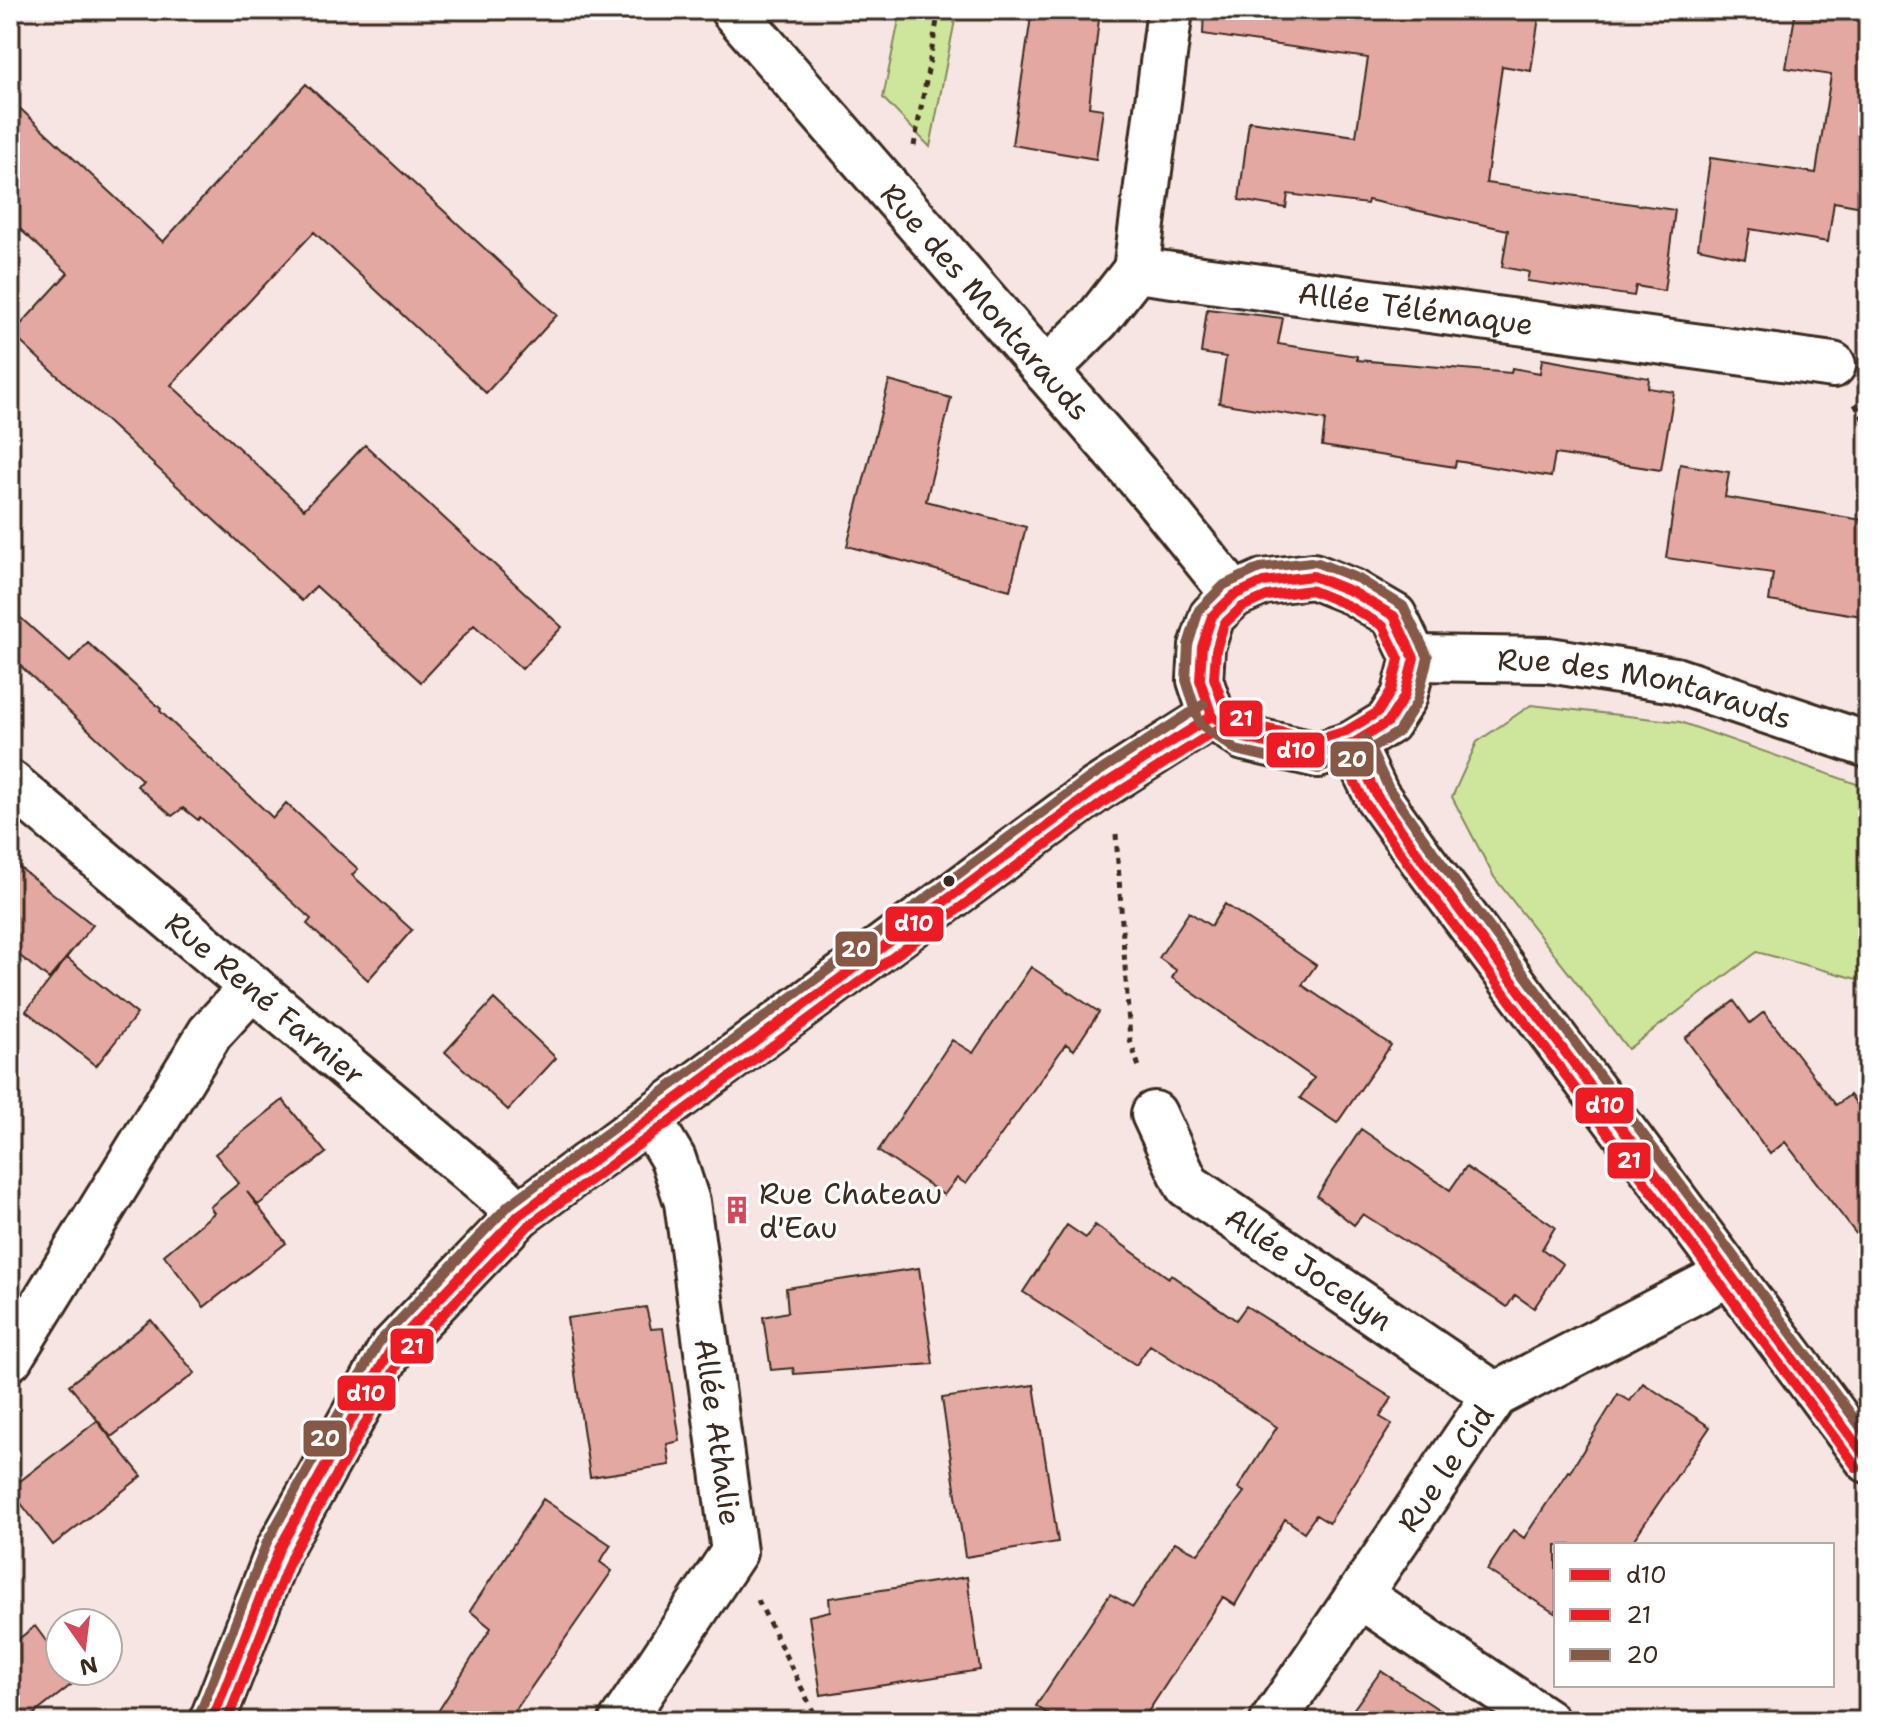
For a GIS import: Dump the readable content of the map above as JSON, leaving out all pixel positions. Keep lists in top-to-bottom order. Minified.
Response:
{"streets":{"street":["Rue des Montarauds","Allée Télémaque","Rue René Farnier","Allée Jocelyn","Allée Athalie","Rue le Cid"]},"crossings":[["Allée Jocelyn","Rue le Cid"]],"places":{"building":["Rue Chateau d'Eau"]},"lines":["transit line 20","transit line d10","transit line 21"],"legend":["d10","21","20"],"north":"bottom"}
